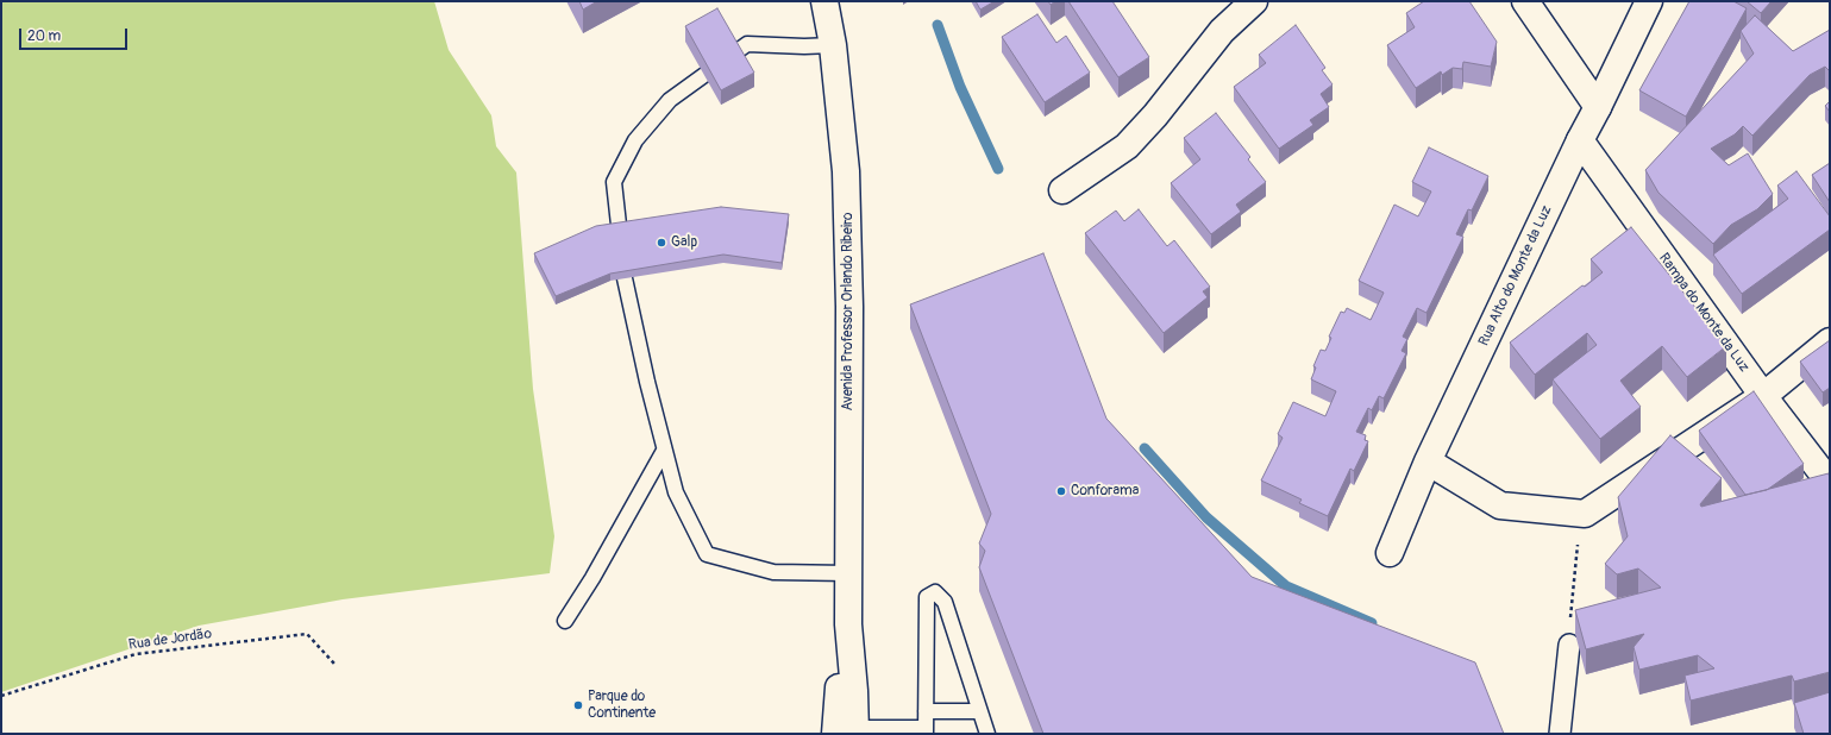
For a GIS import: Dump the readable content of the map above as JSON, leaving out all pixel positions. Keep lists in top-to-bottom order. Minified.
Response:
{"streets":{"street":["Rua Alto do Monte da Luz","Avenida Professor Orlando Ribeiro","Rampa do Monte da Luz"],"path":["Rua de Jordão"]},"crossings":[["Rua Alto do Monte da Luz","Rampa do Monte da Luz"]],"places":["Galp","Conforama","Parque do Continente"],"scale_bar":"20 m"}
